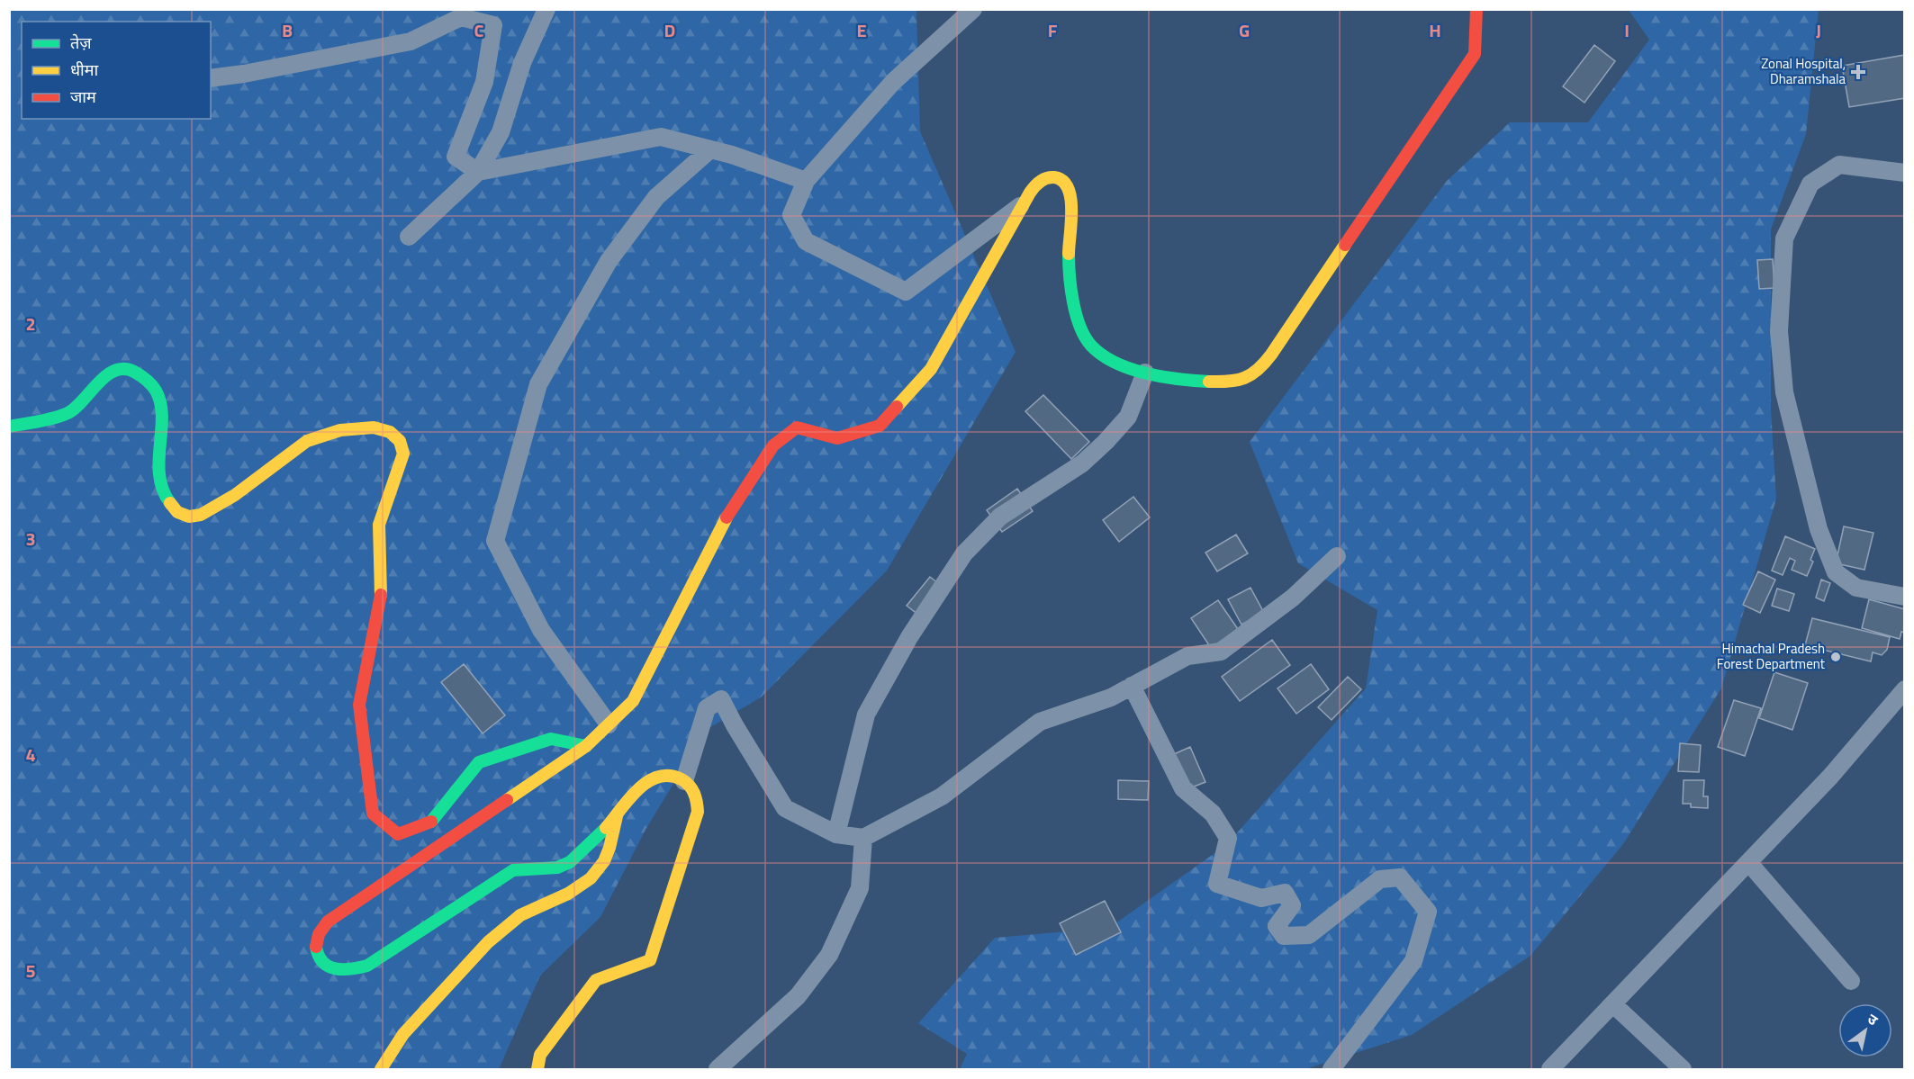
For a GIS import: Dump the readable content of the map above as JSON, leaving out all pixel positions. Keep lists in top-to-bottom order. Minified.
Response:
{"places":{"health":["Zonal Hospital, Dharamshala"],"other":["Himachal Pradesh Forest Department"]},"legend":["तेज़","धीमा","जाम"],"north":"top right","grid":{"columns":["B","C","D","E","F","G","H","I","J"],"rows":["2","3","4","5"]}}
